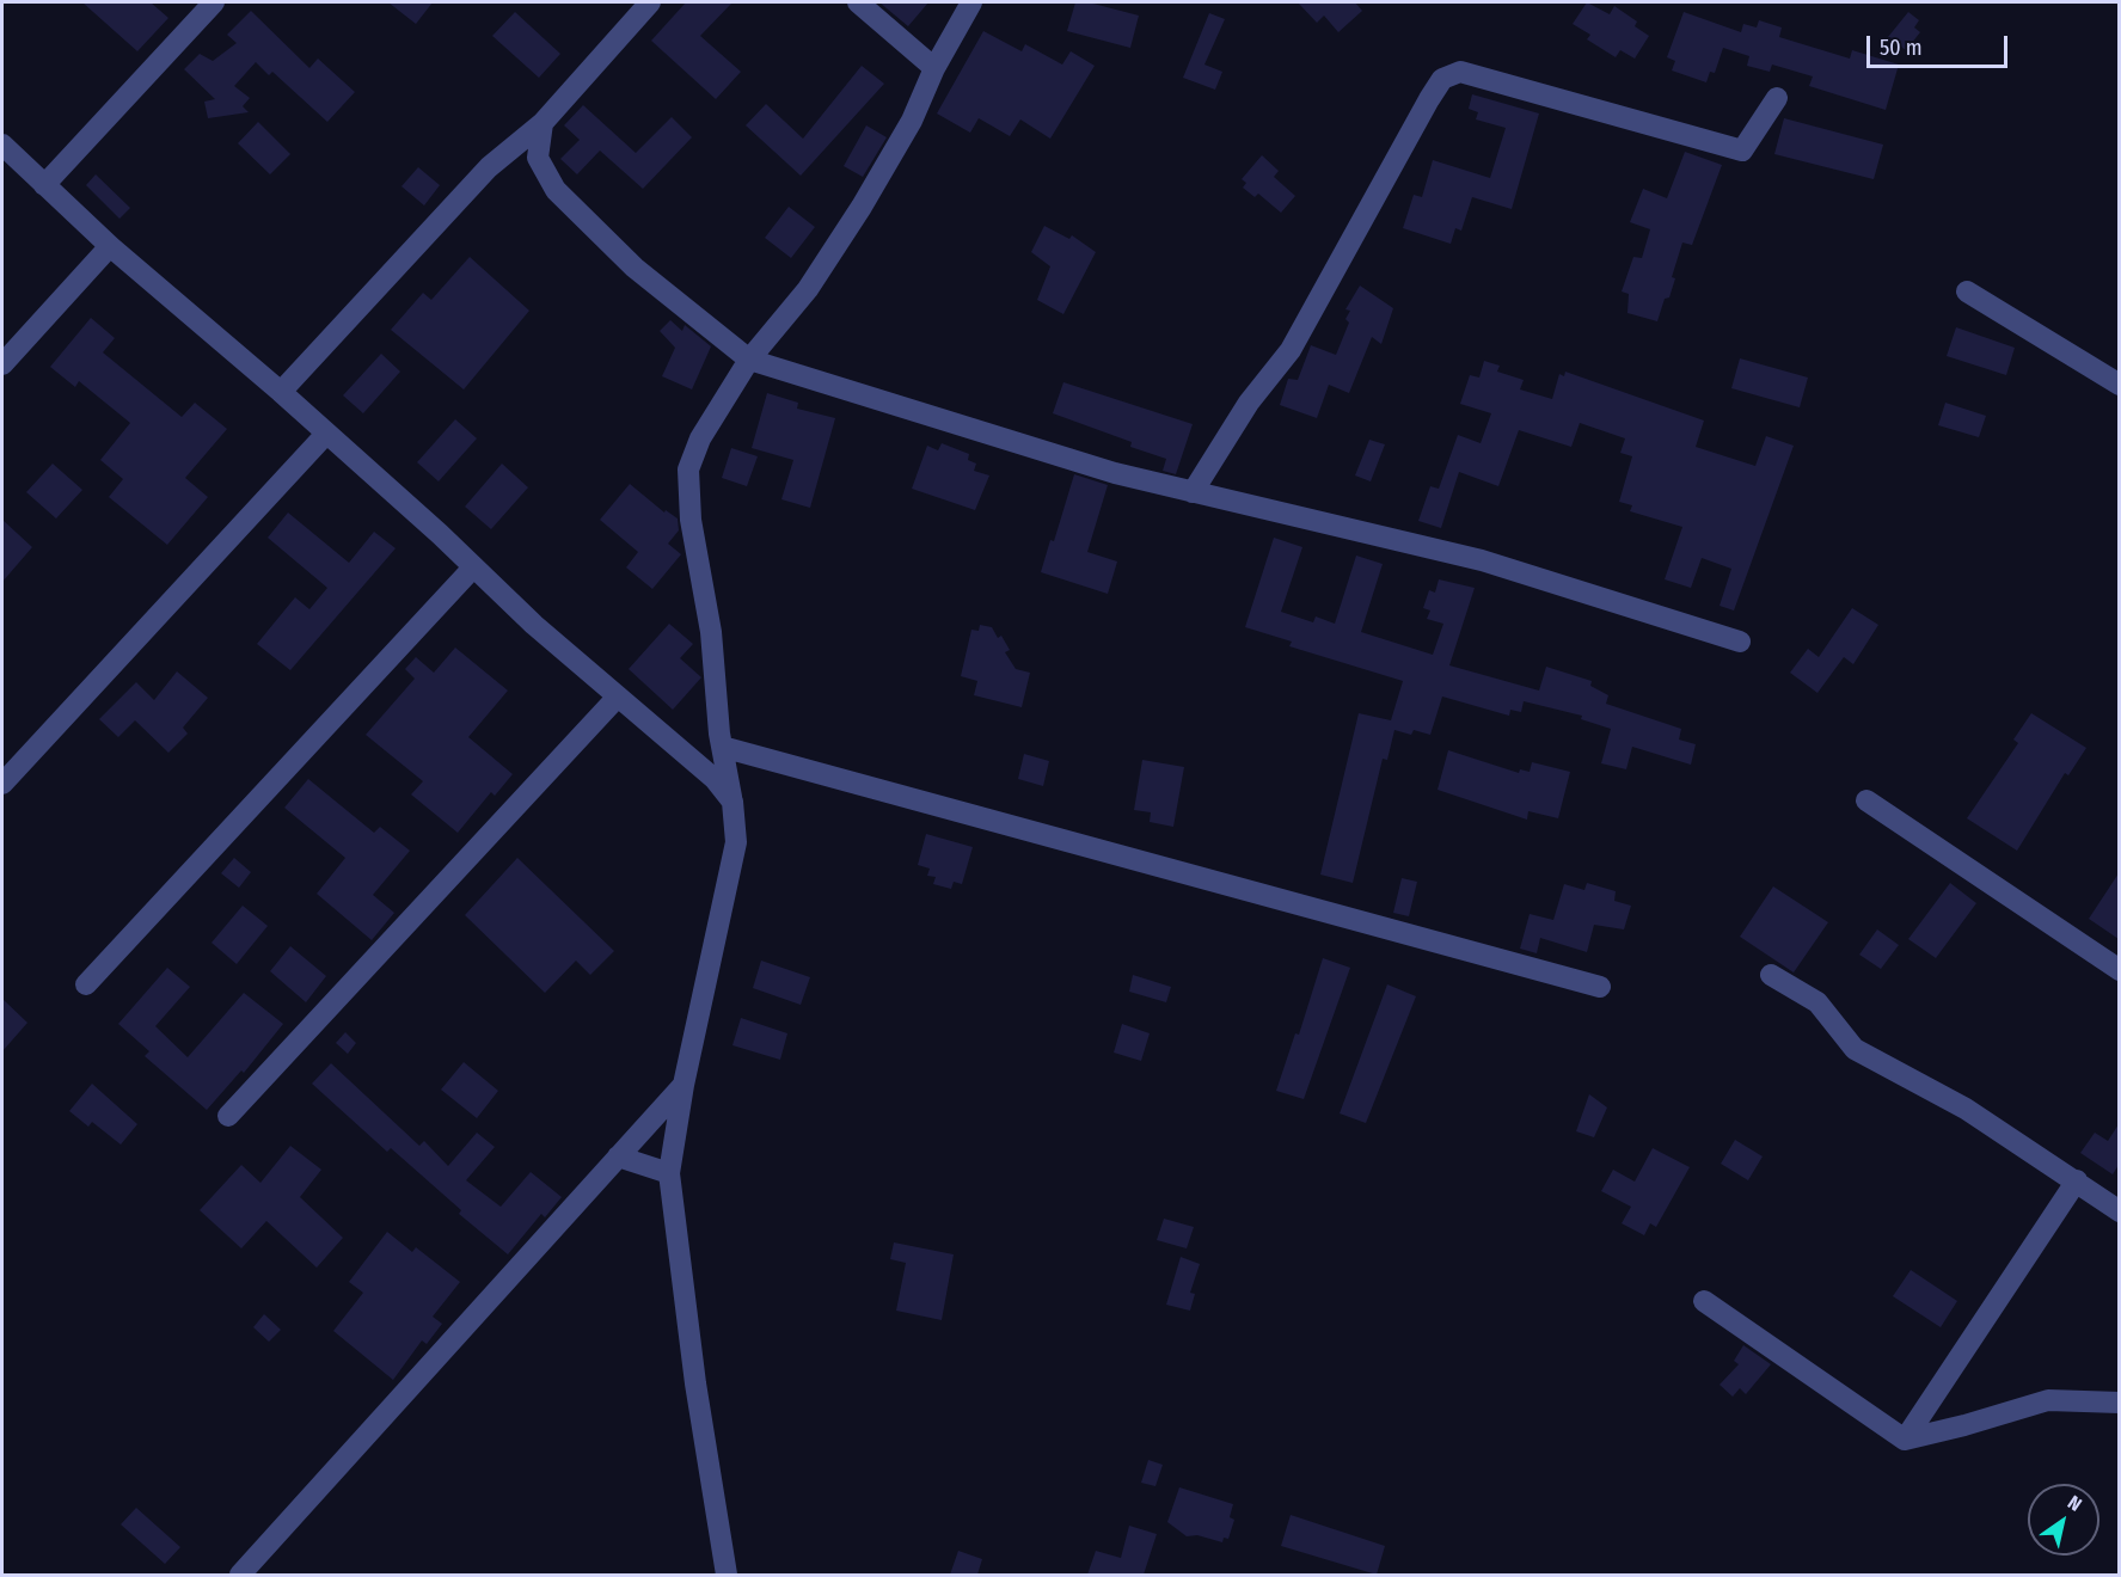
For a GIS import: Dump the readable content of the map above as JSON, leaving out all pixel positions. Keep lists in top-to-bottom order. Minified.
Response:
{"scale_bar":"50 m","north":"top right"}
